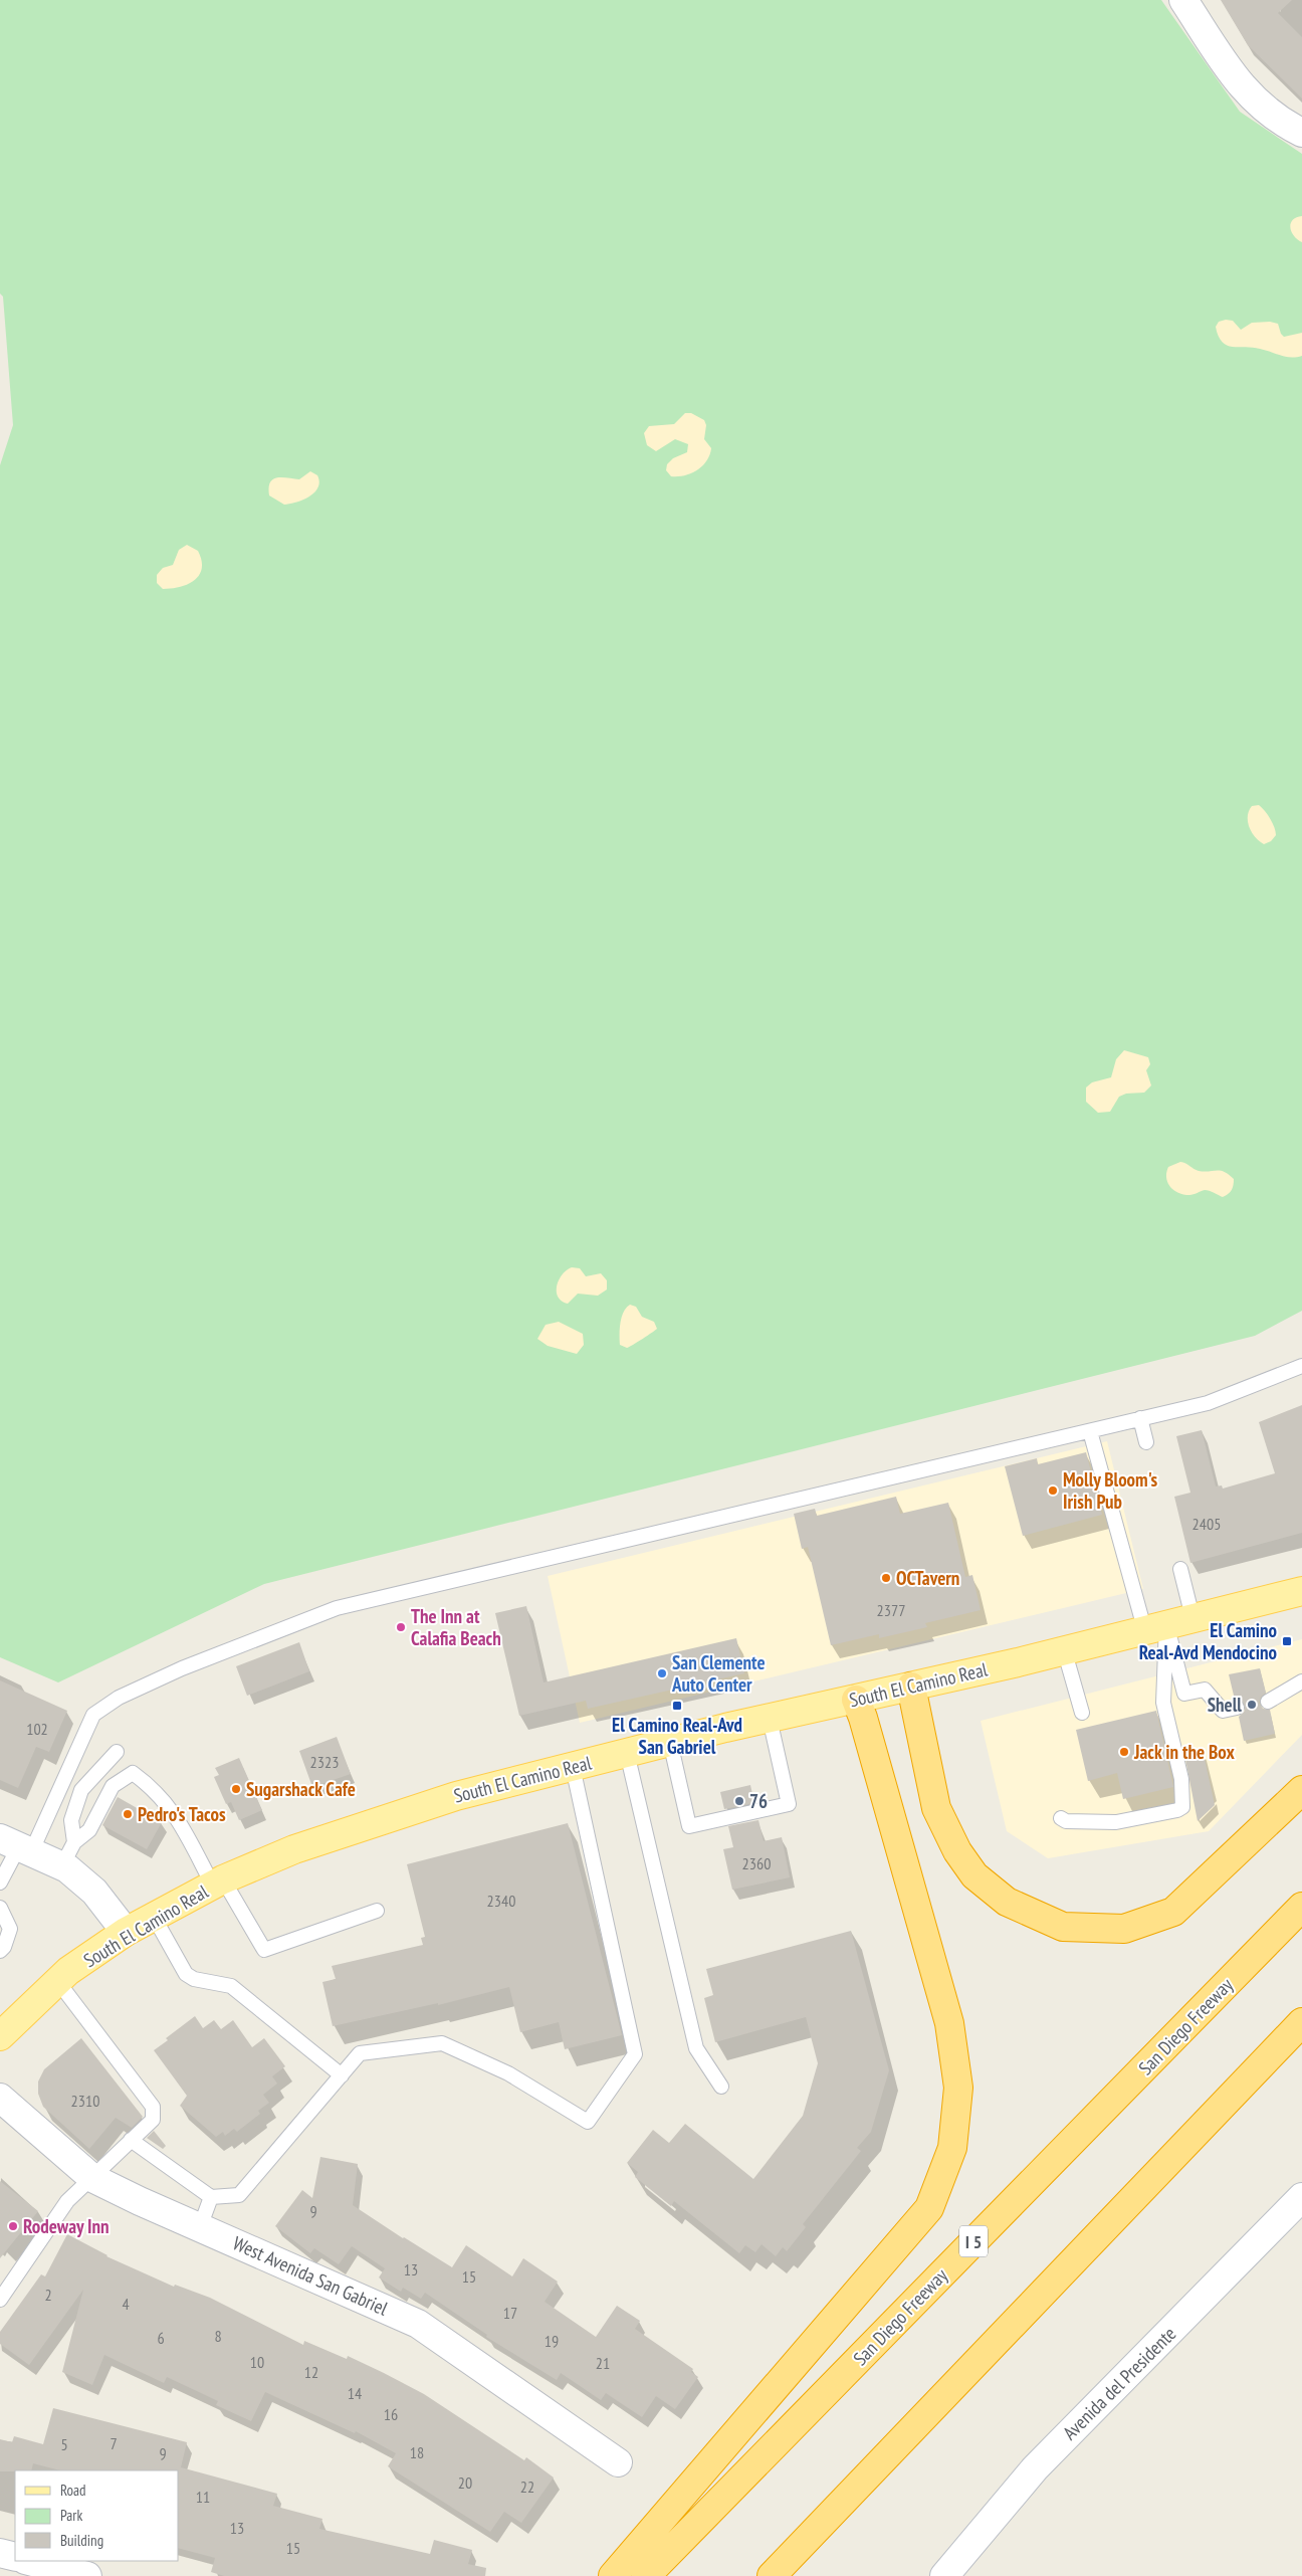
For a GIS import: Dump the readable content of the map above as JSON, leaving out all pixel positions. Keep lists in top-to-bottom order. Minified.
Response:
{"streets":{"highway":["San Diego Freeway","I 5"],"main road":["South El Camino Real"],"street":["West Avenida San Gabriel","Avenida del Presidente"]},"places":{"other":["Molly Bloom's Irish Pub","OCTavern","The Inn at Calafia Beach","San Clemente Auto Center","Shell","Jack in the Box","Sugarshack Cafe","76","Pedro's Tacos","Rodeway Inn"],"transit":["El Camino Real-Avd Mendocino","El Camino Real-Avd San Gabriel"]},"house_numbers":["2405","2377","102","2323","2360","2340","2310","9","13","15","2","4","17","8","6","19","10","21","12","14","16","7","5","18","9","20","22","11","13","15"],"legend":["Road","Park","Building"]}
